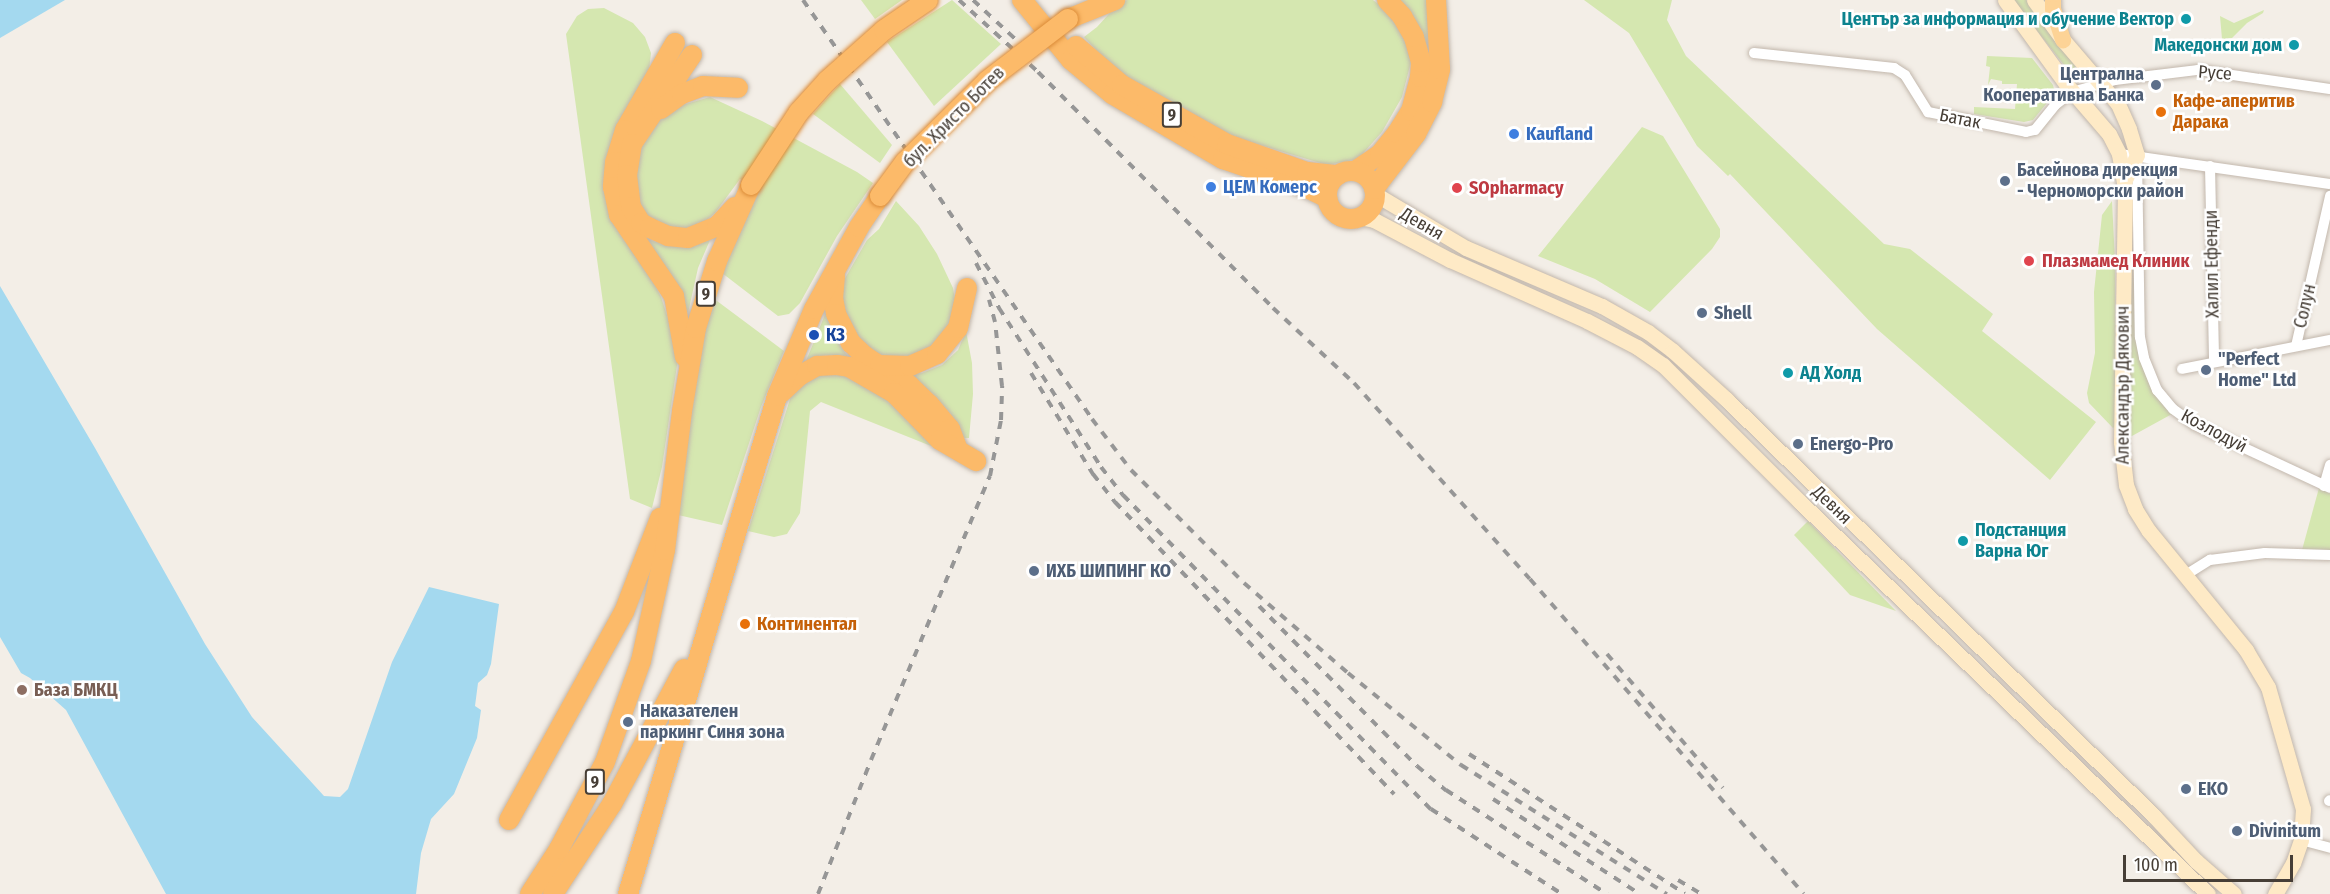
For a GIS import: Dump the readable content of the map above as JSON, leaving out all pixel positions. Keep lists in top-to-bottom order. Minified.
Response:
{"streets":{"highway":["9","бул. Христо Ботев"],"main road":["Девня","Александър Дякович"],"street":["Русе","Батак","Халил Ефенди","Солун","Козлодуй"]},"crossings":[["Русе","Батак"],["9","бул. Христо Ботев"],["9","Девня"],["Батак","Александър Дякович"]],"places":["Център за информация и обучение Вектор","Македонски дом","Централна Кооперативна Банка","Кафе-аперитив Дарака","Kaufland","Басейнова дирекция - Черноморски район","ЦЕМ Комерс","SOpharmacy","Плазмамед Клиник","Shell","КЗ","\"Perfect Home\" Ltd","АД Холд","Energo-Pro","Подстанция Варна Юг","ИХБ ШИПИНГ КО","Континентал","База БМКЦ","Наказателен паркинг Синя зона","EKO","Divinitum"],"scale_bar":"100 m"}
